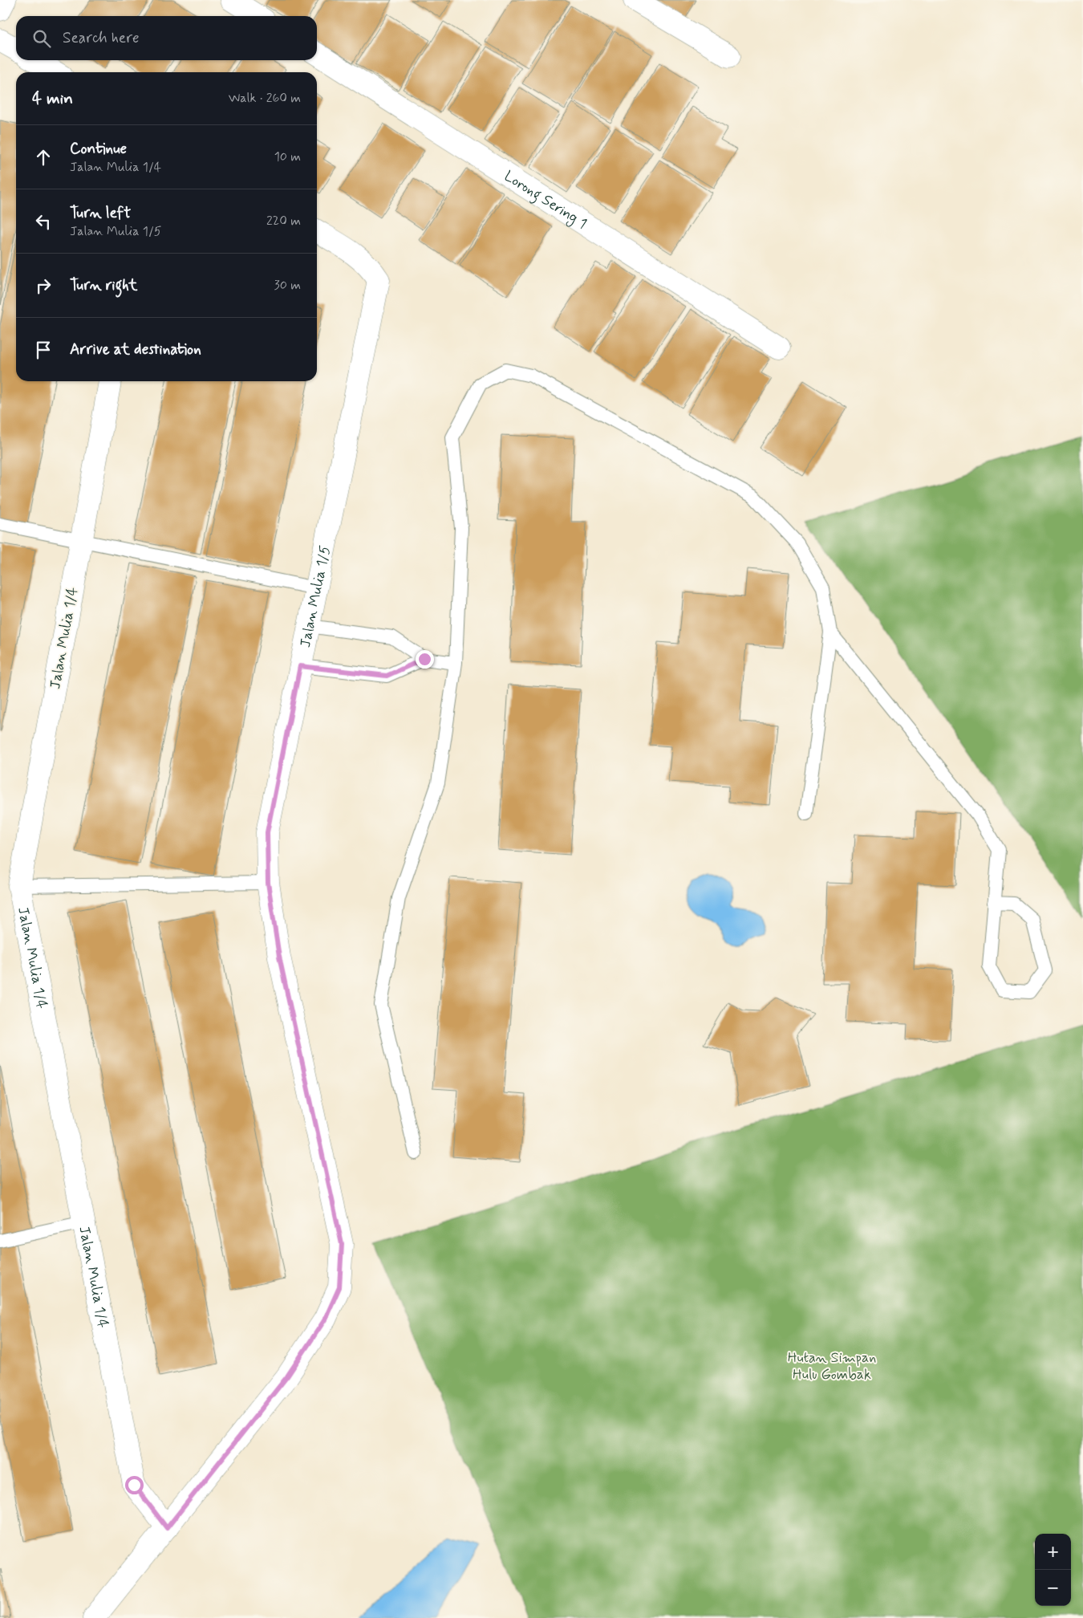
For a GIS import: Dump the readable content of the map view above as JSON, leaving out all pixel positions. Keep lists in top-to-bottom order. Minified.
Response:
{"streets":{"street":["Lorong Sering 1","Jalan Mulia 1/5","Jalan Mulia 1/4"]},"crossings":[["Jalan Mulia 1/5","Jalan Mulia 1/4"]],"parks":["Hutan Simpan Hulu Gombak"],"page":{"search":"Search here","heading":["4 min","Walk · 260 m"],"list":[["Continue","Jalan Mulia 1/4","10 m"],["Turn left","Jalan Mulia 1/5","220 m"],["Turn right","30 m"],"Arrive at destination"],"map_buttons":["+","−"]}}
